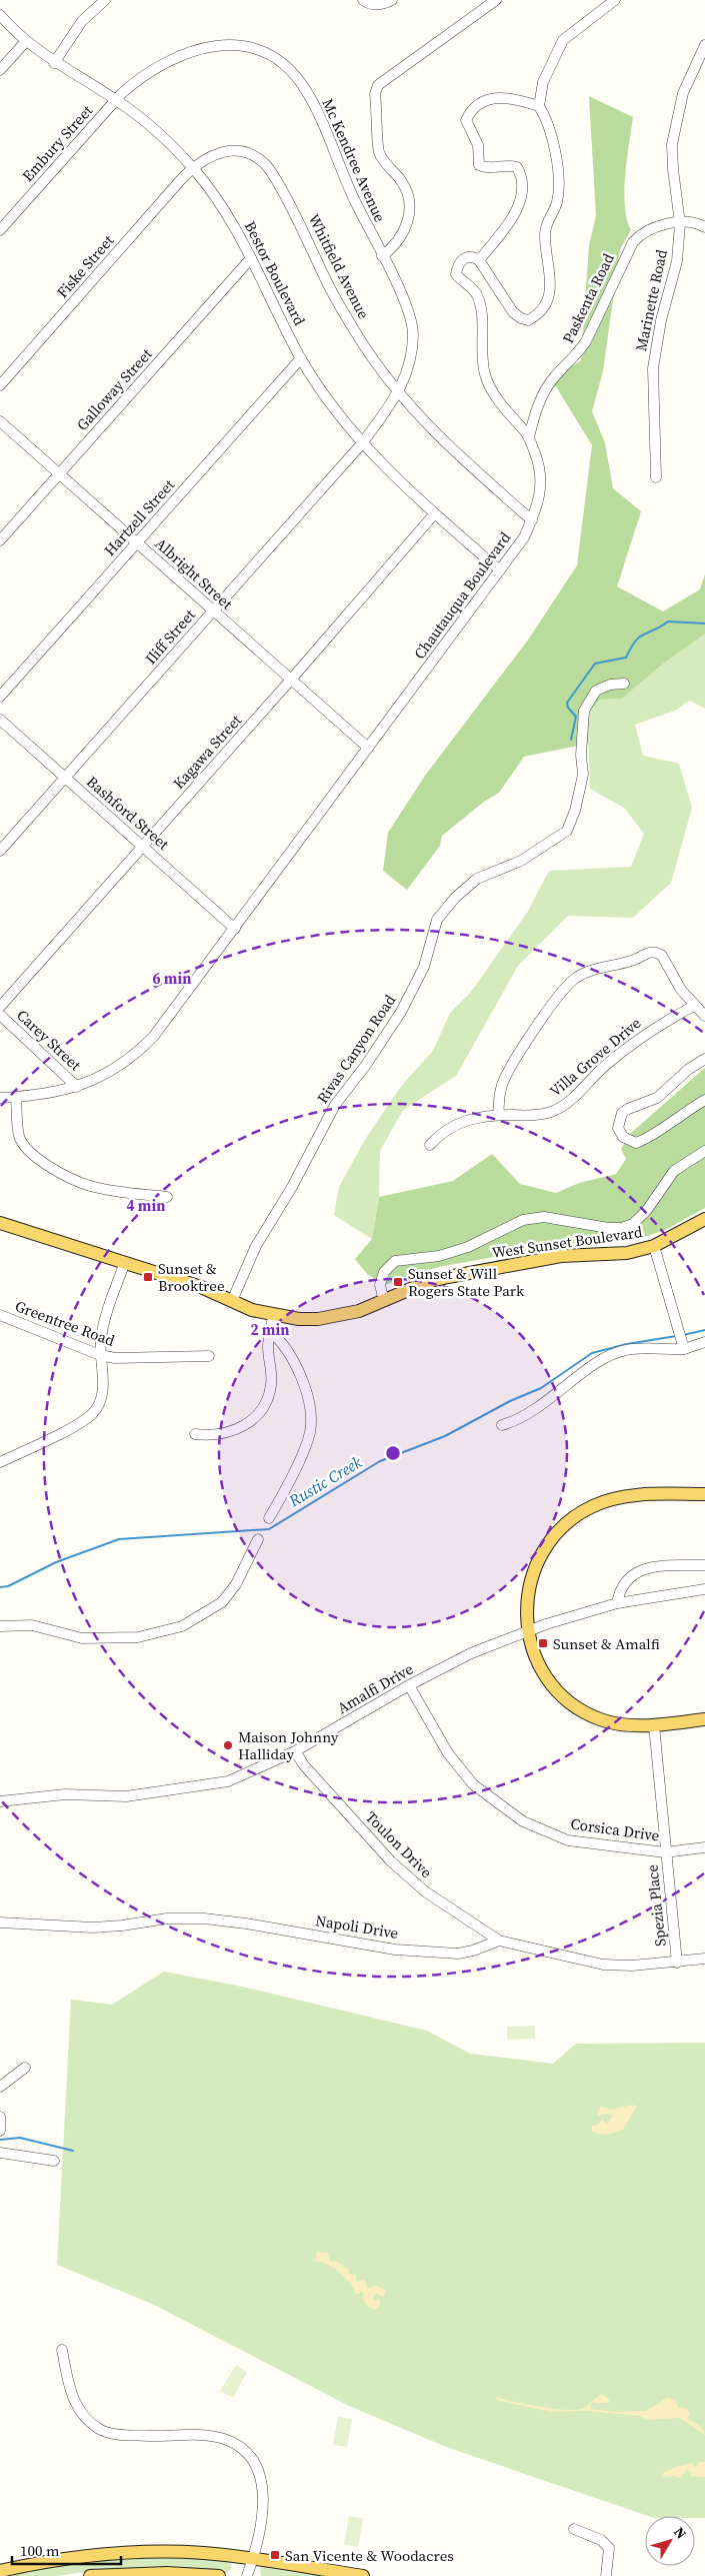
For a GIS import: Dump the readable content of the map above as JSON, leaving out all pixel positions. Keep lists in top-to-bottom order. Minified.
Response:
{"streets":{"main road":["West Sunset Boulevard"],"street":["Embury Street","Mc Kendree Avenue","Fiske Street","Whitfield Avenue","Bestor Boulevard","Paskenta Road","Marinette Road","Galloway Street","Hartzell Street","Albright Street","Chautauqua Boulevard","Iliff Street","Kagawa Street","Bashford Street","Carey Street","Rivas Canyon Road","Villa Grove Drive","Greentree Road","Amalfi Drive","Corsica Drive","Toulon Drive","Spezia Place","Napoli Drive"]},"crossings":[["Embury Street","Mc Kendree Avenue"],["Embury Street","Bestor Boulevard"],["Mc Kendree Avenue","Whitfield Avenue"],["Mc Kendree Avenue","Bestor Boulevard"],["Mc Kendree Avenue","Iliff Street"],["Fiske Street","Whitfield Avenue"],["Fiske Street","Bestor Boulevard"],["Whitfield Avenue","Bestor Boulevard"],["Whitfield Avenue","Chautauqua Boulevard"],["Bestor Boulevard","Galloway Street"],["Bestor Boulevard","Hartzell Street"],["Bestor Boulevard","Chautauqua Boulevard"],["Bestor Boulevard","Iliff Street"],["Bestor Boulevard","Kagawa Street"],["Paskenta Road","Marinette Road"],["Paskenta Road","Chautauqua Boulevard"],["Galloway Street","Albright Street"],["Hartzell Street","Albright Street"],["Albright Street","Chautauqua Boulevard"],["Albright Street","Iliff Street"],["Albright Street","Kagawa Street"],["Chautauqua Boulevard","Bashford Street"],["Chautauqua Boulevard","Carey Street"],["Iliff Street","Bashford Street"],["Kagawa Street","Bashford Street"],["Rivas Canyon Road","West Sunset Boulevard"],["Amalfi Drive","Corsica Drive"],["Amalfi Drive","Toulon Drive"],["Corsica Drive","Spezia Place"],["Toulon Drive","Napoli Drive"]],"water":["Rustic Creek"],"places":{"transit":["Sunset & Brooktree","Sunset & Will Rogers State Park","Sunset & Amalfi","San Vicente & Woodacres"],"other":["Maison Johnny Halliday"]},"scale_bar":"100 m","north":"top right","rings":["6 min","4 min","2 min"]}
